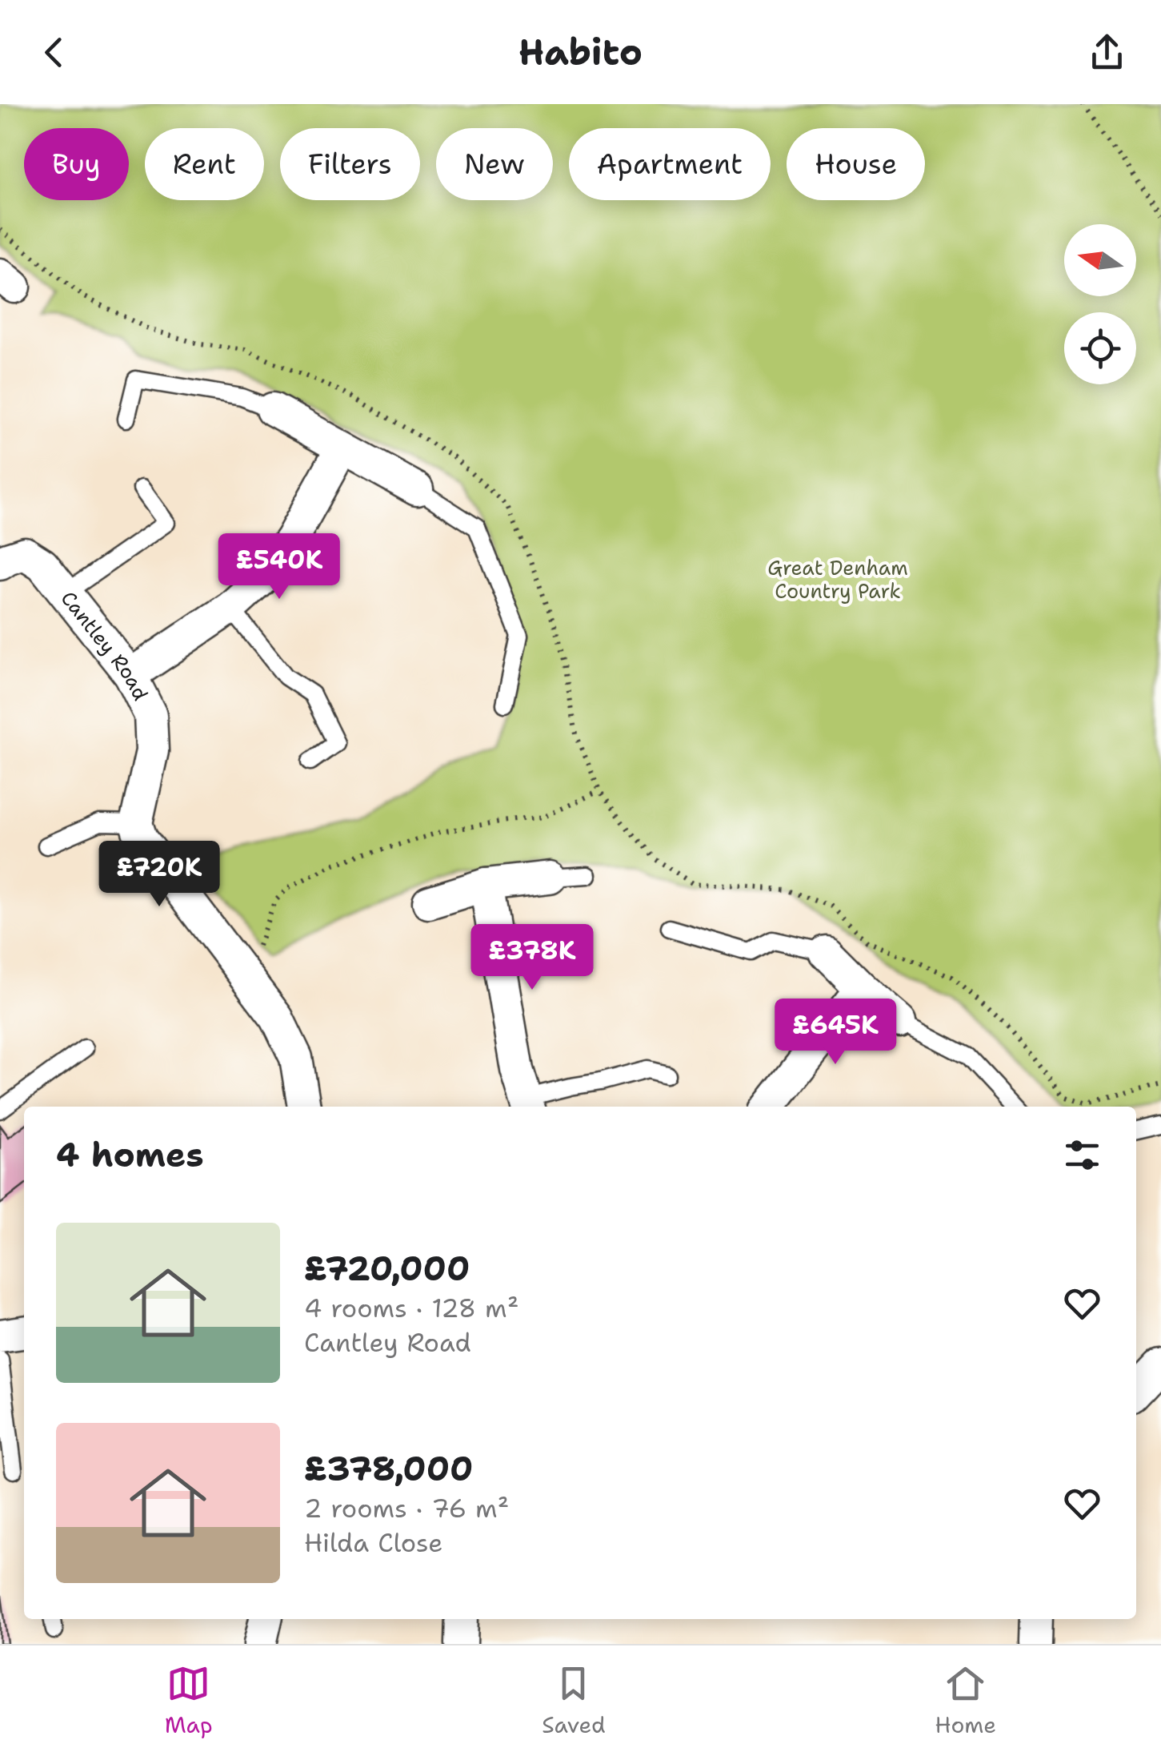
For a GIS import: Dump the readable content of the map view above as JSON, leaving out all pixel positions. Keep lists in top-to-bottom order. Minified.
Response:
{"streets":{"street":["Cantley Road"]},"parks":["Great Denham Country Park"],"north":"left","page":{"header":"Habito","chip":["Buy","Rent","Filters","New","Apartment","House"],"price":["£540K","£720K","£378K","£645K"],"heading":"4 homes","list":[{"name":"£720,000","note":"4 rooms · 128 m² · Cantley Road"},{"name":"£378,000","note":"2 rooms · 76 m² · Hilda Close"}],"tabs":["Map","Saved","Home"]}}
